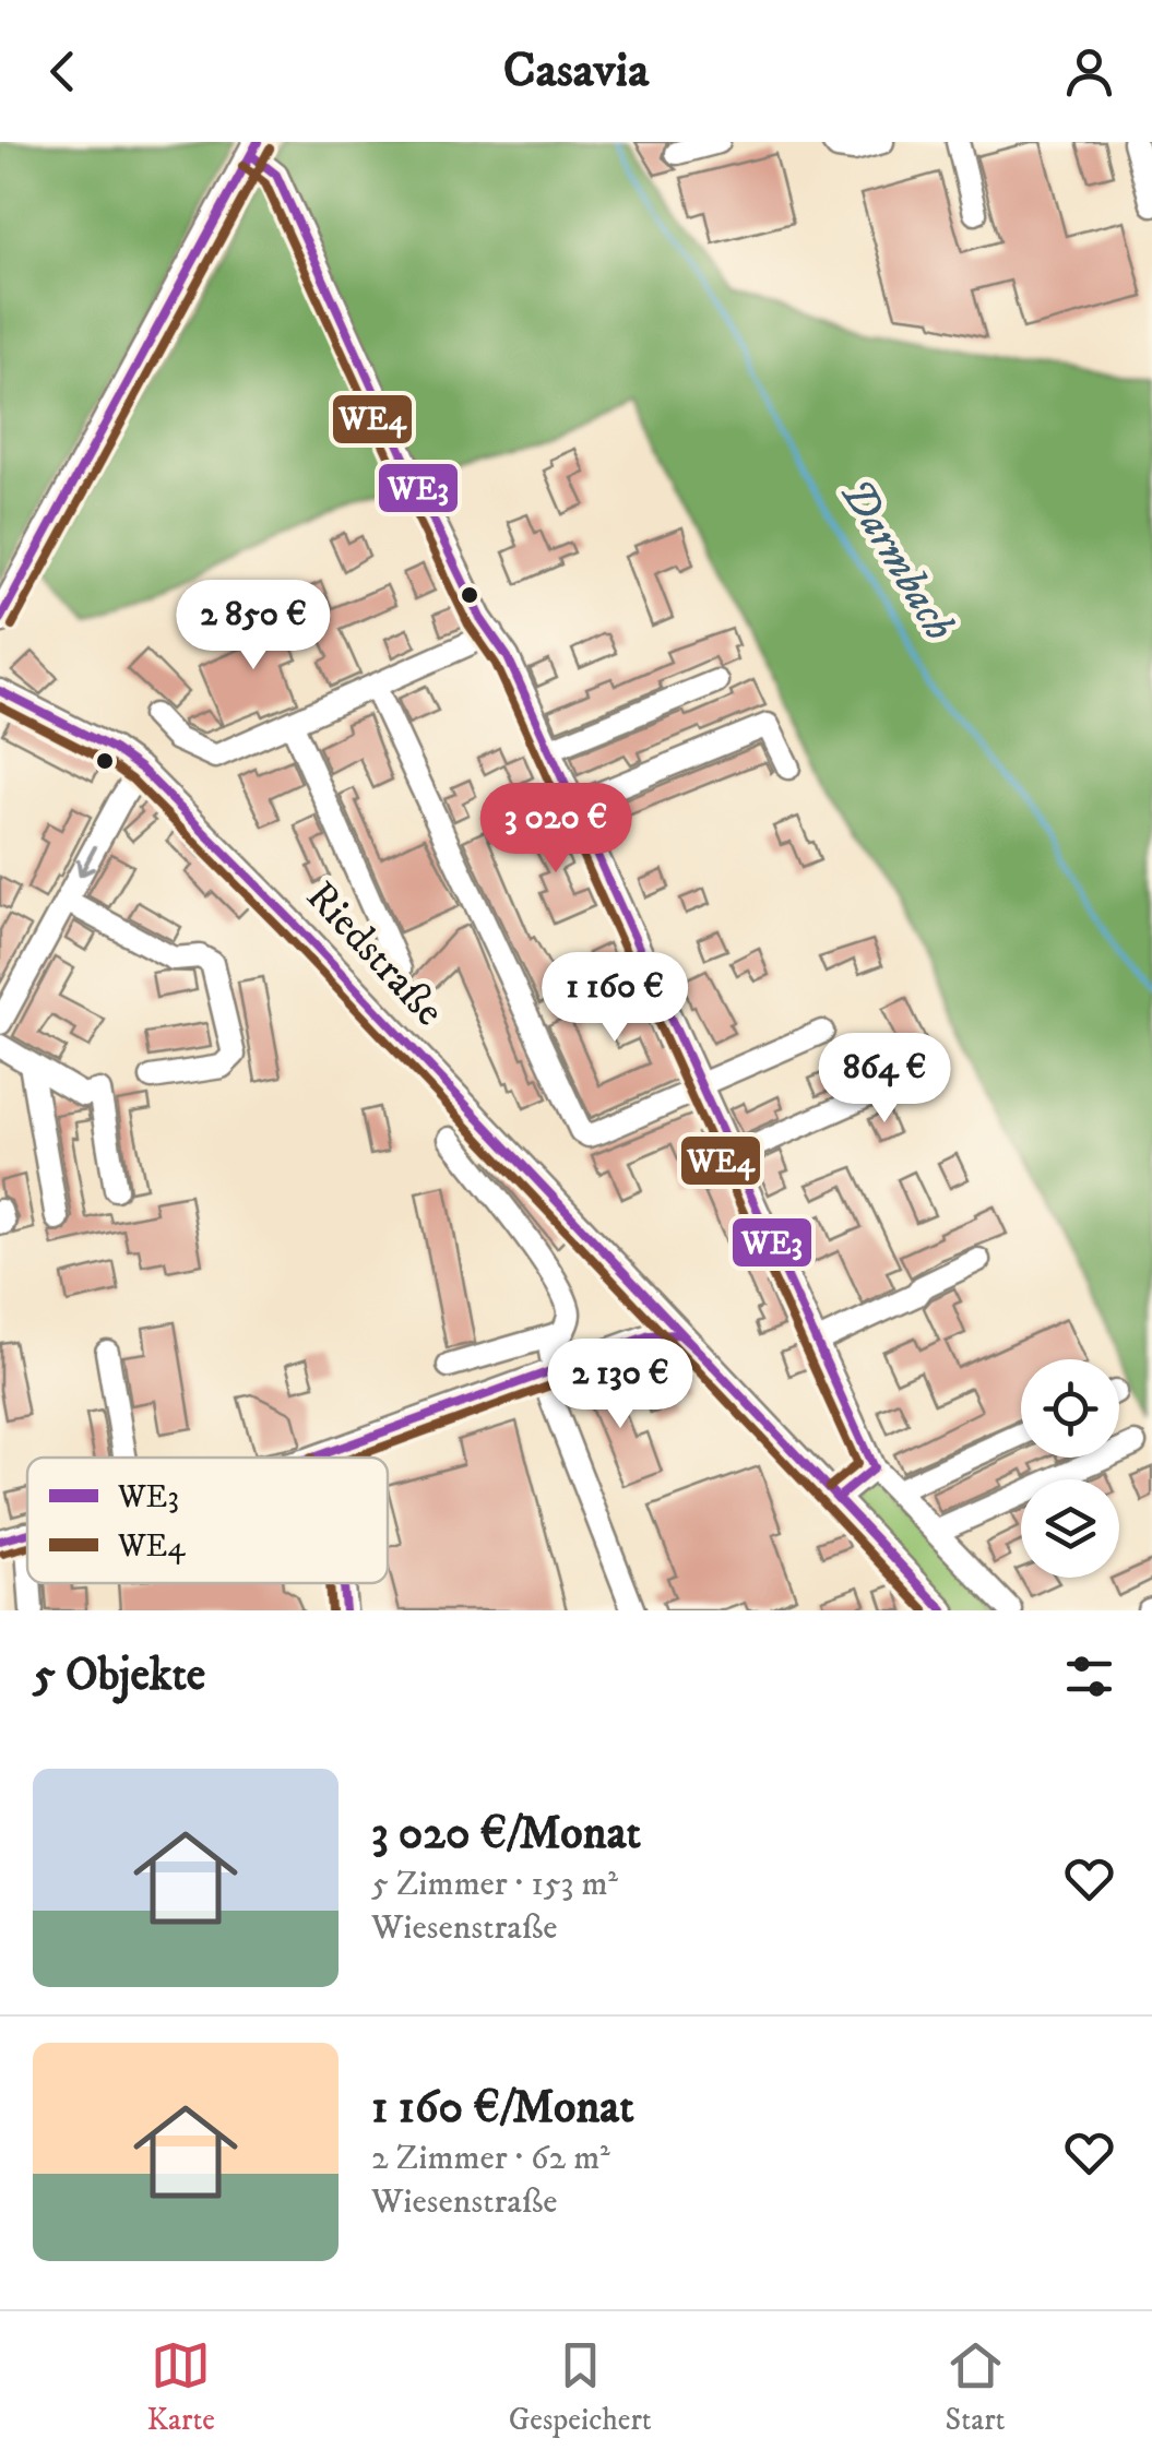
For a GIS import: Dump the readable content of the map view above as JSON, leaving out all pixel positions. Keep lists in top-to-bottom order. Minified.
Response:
{"streets":{"street":["Riedstraße"]},"water":["Darmbach"],"lines":["transit line WE3","transit line WE4"],"legend":["WE3","WE4"],"page":{"header":"Casavia","price":["2 850 €","3 020 €","1 160 €","864 €","2 130 €"],"heading":"5 Objekte","list":[{"name":"3 020 €/Monat","note":"5 Zimmer · 153 m² · Wiesenstraße"},{"name":"1 160 €/Monat","note":"2 Zimmer · 62 m² · Wiesenstraße"}],"tabs":["Karte","Gespeichert","Start"]}}
